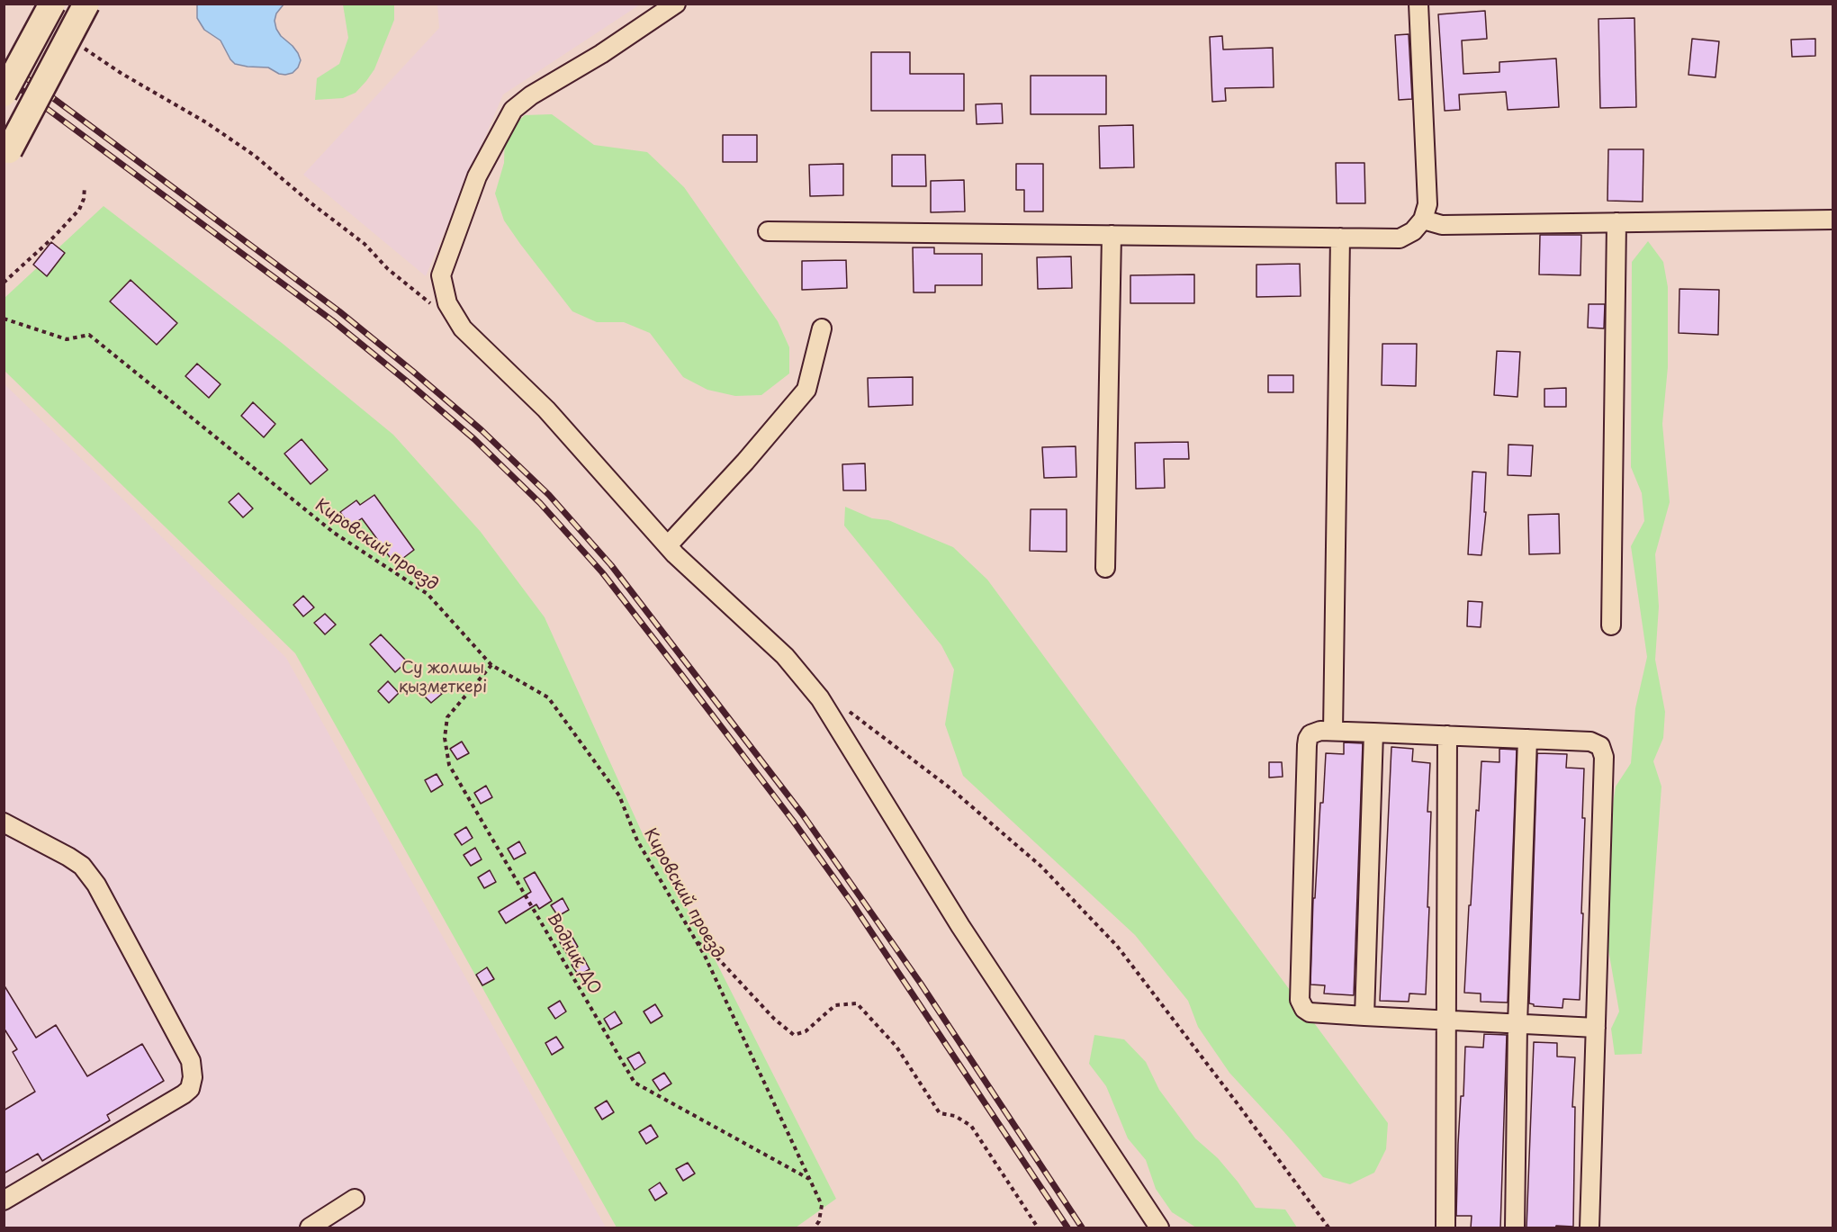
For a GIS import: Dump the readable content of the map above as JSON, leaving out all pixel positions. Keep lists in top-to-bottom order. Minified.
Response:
{"streets":{"path":["Кировский проезд","Водник ДО"]},"crossings":[["Кировский проезд","Водник ДО"]],"parks":["Су жолшы қызметкері"]}
